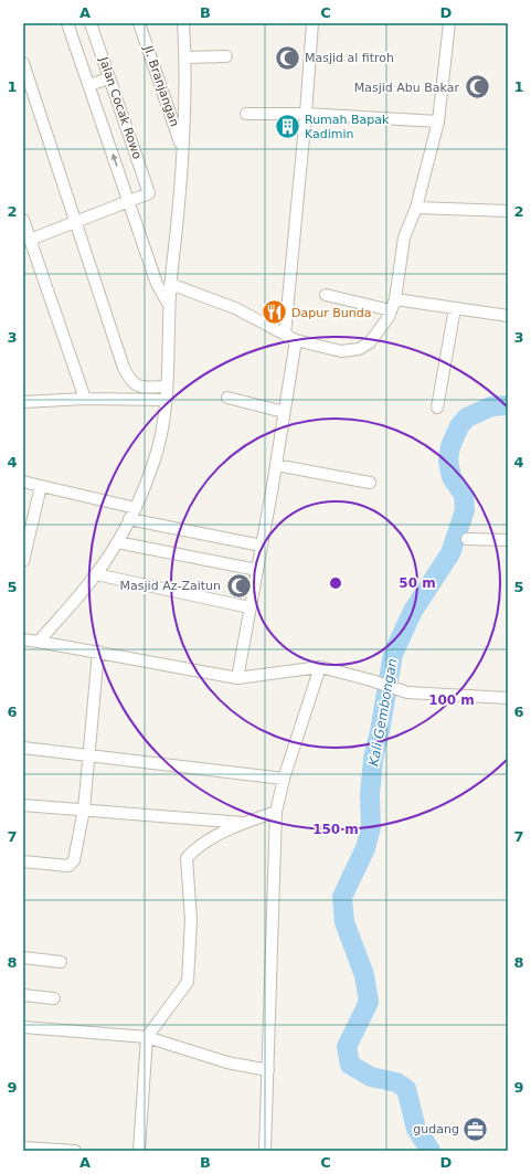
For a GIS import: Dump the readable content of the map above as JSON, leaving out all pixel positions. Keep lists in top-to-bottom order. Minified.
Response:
{"streets":{"street":["Jl. Branjangan","Jalan Cocak Rowo"]},"water":["Kali Gembongan"],"places":{"mosque":["Masjid al fitroh","Masjid Abu Bakar","Masjid Az-Zaitun"],"building":["Rumah Bapak Kadimin"],"restaurant":["Dapur Bunda"],"office":["gudang"]},"grid":{"columns":["A","B","C","D"],"rows":["1","2","3","4","5","6","7","8","9"]},"rings":["50 m","100 m","150 m"]}
